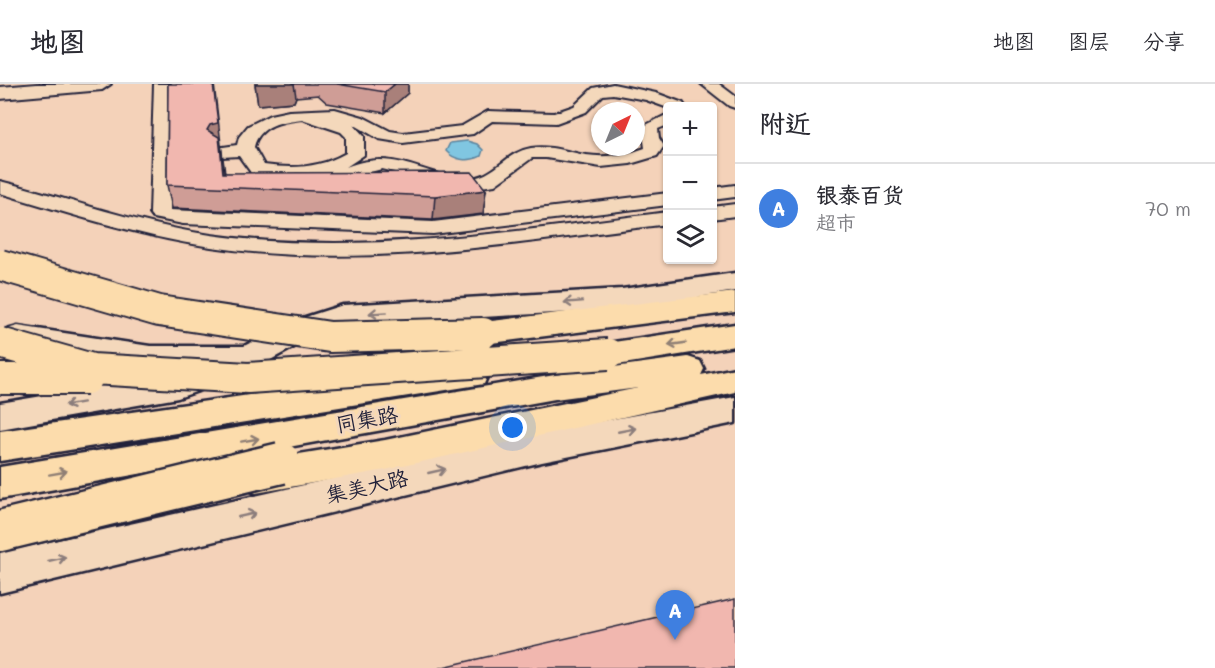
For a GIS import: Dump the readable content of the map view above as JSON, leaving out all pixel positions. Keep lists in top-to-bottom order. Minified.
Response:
{"streets":{"highway":["同集路"],"main road":["集美大路"]},"crossings":[["同集路","集美大路"]],"north":"top right","page":{"header":"地图","nav":["地图","图层","分享"],"heading":"附近","map_buttons":["+","−"],"list":[{"mark":"A","name":"银泰百货","note":"超市","value":"70 m"}],"pins":"A"}}
